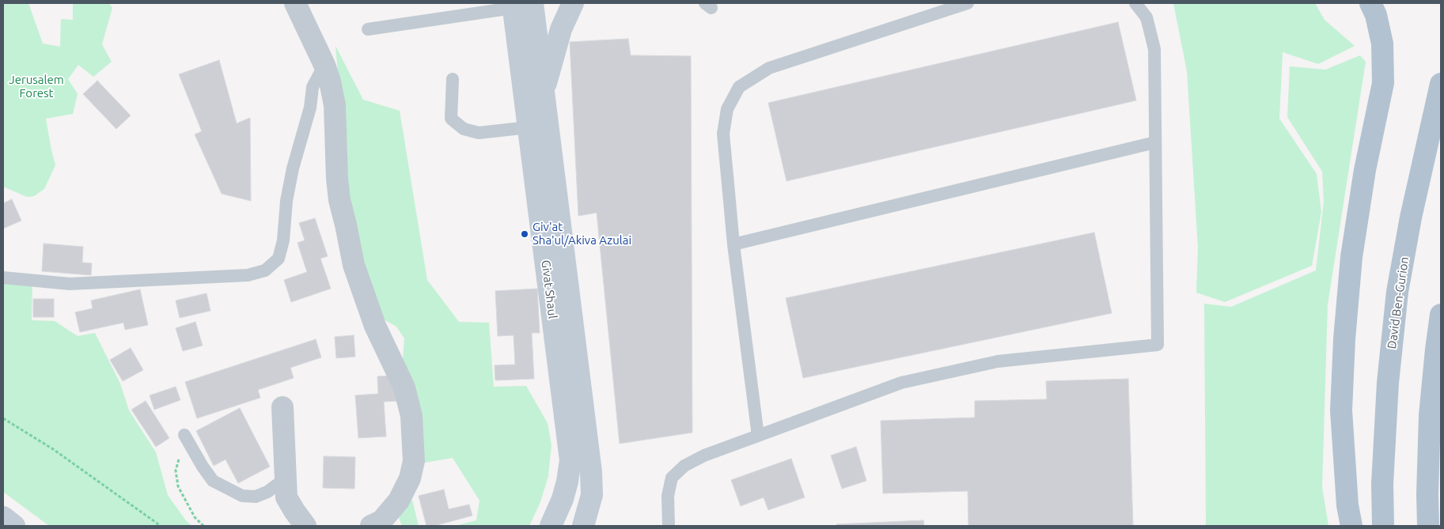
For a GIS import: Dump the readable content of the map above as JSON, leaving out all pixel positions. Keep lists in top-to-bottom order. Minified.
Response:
{"streets":{"main road":["David Ben-Gurion"],"street":["Givat Shaul"]},"parks":["Jerusalem Forest"],"places":["Giv'at Sha'ul/Akiva Azulai"]}
